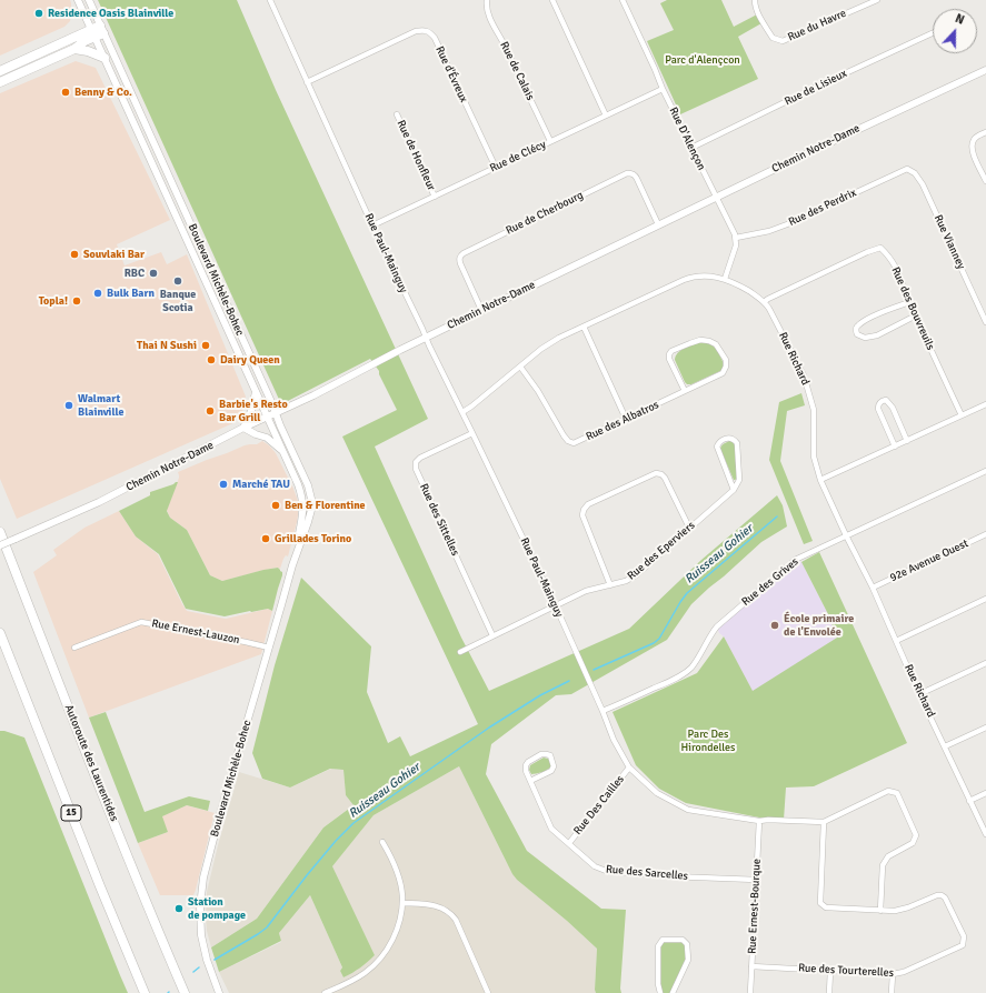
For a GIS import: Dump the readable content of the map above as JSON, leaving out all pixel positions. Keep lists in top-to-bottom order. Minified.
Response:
{"streets":{"highway":["Autoroute des Laurentides","15"],"street":["Rue du Havre","Rue de Calais","Rue d'Évreux","Rue de Lisieux","Rue D'Alençon","Chemin Notre-Dame","Rue de Honfleur","Rue de Clécy","Rue des Perdrix","Rue de Cherbourg","Rue Vianney","Rue Paul-Mainguy","Boulevard Michèle-Bohec","Rue des Bouvreuils","Rue Richard","Rue des Albatros","Rue des Sittelles","Rue des Eperviers","92e Avenue Ouest","Rue des Grives","Rue Ernest-Lauzon","Rue Des Cailles","Rue des Sarcelles","Rue Ernest-Bourque","Rue des Tourterelles"]},"crossings":[["Rue de Calais","Rue de Clécy"],["Rue d'Évreux","Rue de Clécy"],["Rue d'Évreux","Rue Paul-Mainguy"],["Rue de Lisieux","Rue D'Alençon"],["Rue D'Alençon","Chemin Notre-Dame"],["Rue D'Alençon","Rue de Clécy"],["Rue D'Alençon","Rue des Perdrix"],["Chemin Notre-Dame","Rue de Cherbourg"],["Chemin Notre-Dame","Rue Paul-Mainguy"],["Chemin Notre-Dame","Boulevard Michèle-Bohec"],["Rue de Honfleur","Rue de Clécy"],["Rue de Clécy","Rue Paul-Mainguy"],["Rue des Perdrix","Rue Vianney"],["Rue Paul-Mainguy","Rue Richard"],["Rue Paul-Mainguy","Rue des Sittelles"],["Rue Paul-Mainguy","Rue des Eperviers"],["Rue Paul-Mainguy","Rue des Grives"],["Rue Paul-Mainguy","Rue Des Cailles"],["Rue Paul-Mainguy","Rue Ernest-Bourque"],["Rue Paul-Mainguy","Rue des Tourterelles"],["Boulevard Michèle-Bohec","Rue Ernest-Lauzon"],["Rue des Bouvreuils","Rue Richard"],["Rue Richard","Rue des Albatros"],["Rue Richard","92e Avenue Ouest"],["Rue Richard","Rue des Grives"],["Rue des Sittelles","Rue des Eperviers"],["Rue Des Cailles","Rue des Sarcelles"],["Rue des Sarcelles","Rue Ernest-Bourque"],["Rue Ernest-Bourque","Rue des Tourterelles"]],"water":["Ruisseau Gohier"],"parks":["Parc d'Alençcon","Parc Des Hirondelles"],"places":["Residence Oasis Blainville","Benny & Co.","Souvlaki Bar","RBC","Banque Scotia","Bulk Barn","Topla!","Thai N Sushi","Dairy Queen","Walmart Blainville","Barbie's Resto Bar Grill","Marché TAU","Ben & Florentine","Grillades Torino","École primaire de l'Envolée","Station de pompage"],"north":"top"}
